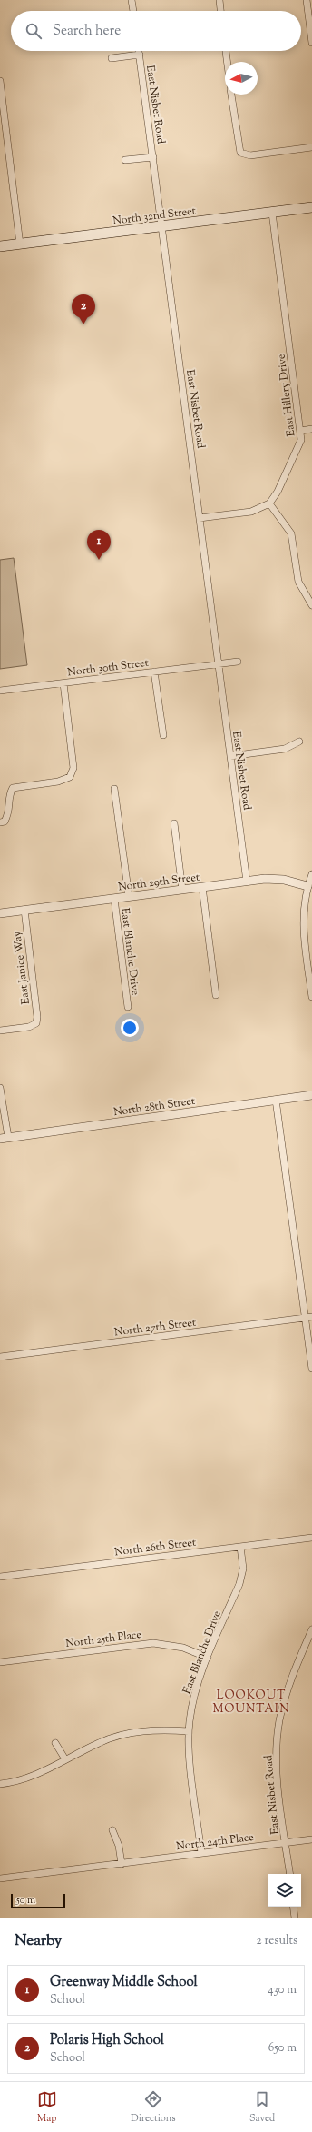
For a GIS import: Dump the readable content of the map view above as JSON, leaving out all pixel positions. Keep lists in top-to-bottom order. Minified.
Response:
{"streets":{"main road":["North 32nd Street"],"street":["East Nisbet Road","East Hillery Drive","North 30th Street","North 29th Street","East Blanche Drive","East Janice Way","North 28th Street","North 27th Street","North 26th Street","North 25th Place","North 24th Place"]},"crossings":[["East Nisbet Road","North 32nd Street"],["East Nisbet Road","North 30th Street"],["East Nisbet Road","North 29th Street"],["East Nisbet Road","North 24th Place"],["North 32nd Street","East Hillery Drive"],["North 29th Street","East Blanche Drive"],["North 29th Street","East Janice Way"],["East Blanche Drive","North 26th Street"],["East Blanche Drive","North 25th Place"],["East Blanche Drive","North 24th Place"]],"districts":["LOOKOUT MOUNTAIN"],"scale_bar":"50 m","north":"left","page":{"search":"Search here","pins":["2","1"],"scale":"50 m","heading":["Nearby","2 results"],"list":[{"mark":"1","name":"Greenway Middle School","note":"School","value":"430 m"},{"mark":"2","name":"Polaris High School","note":"School","value":"650 m"}],"nav":["Map","Directions","Saved"]}}
